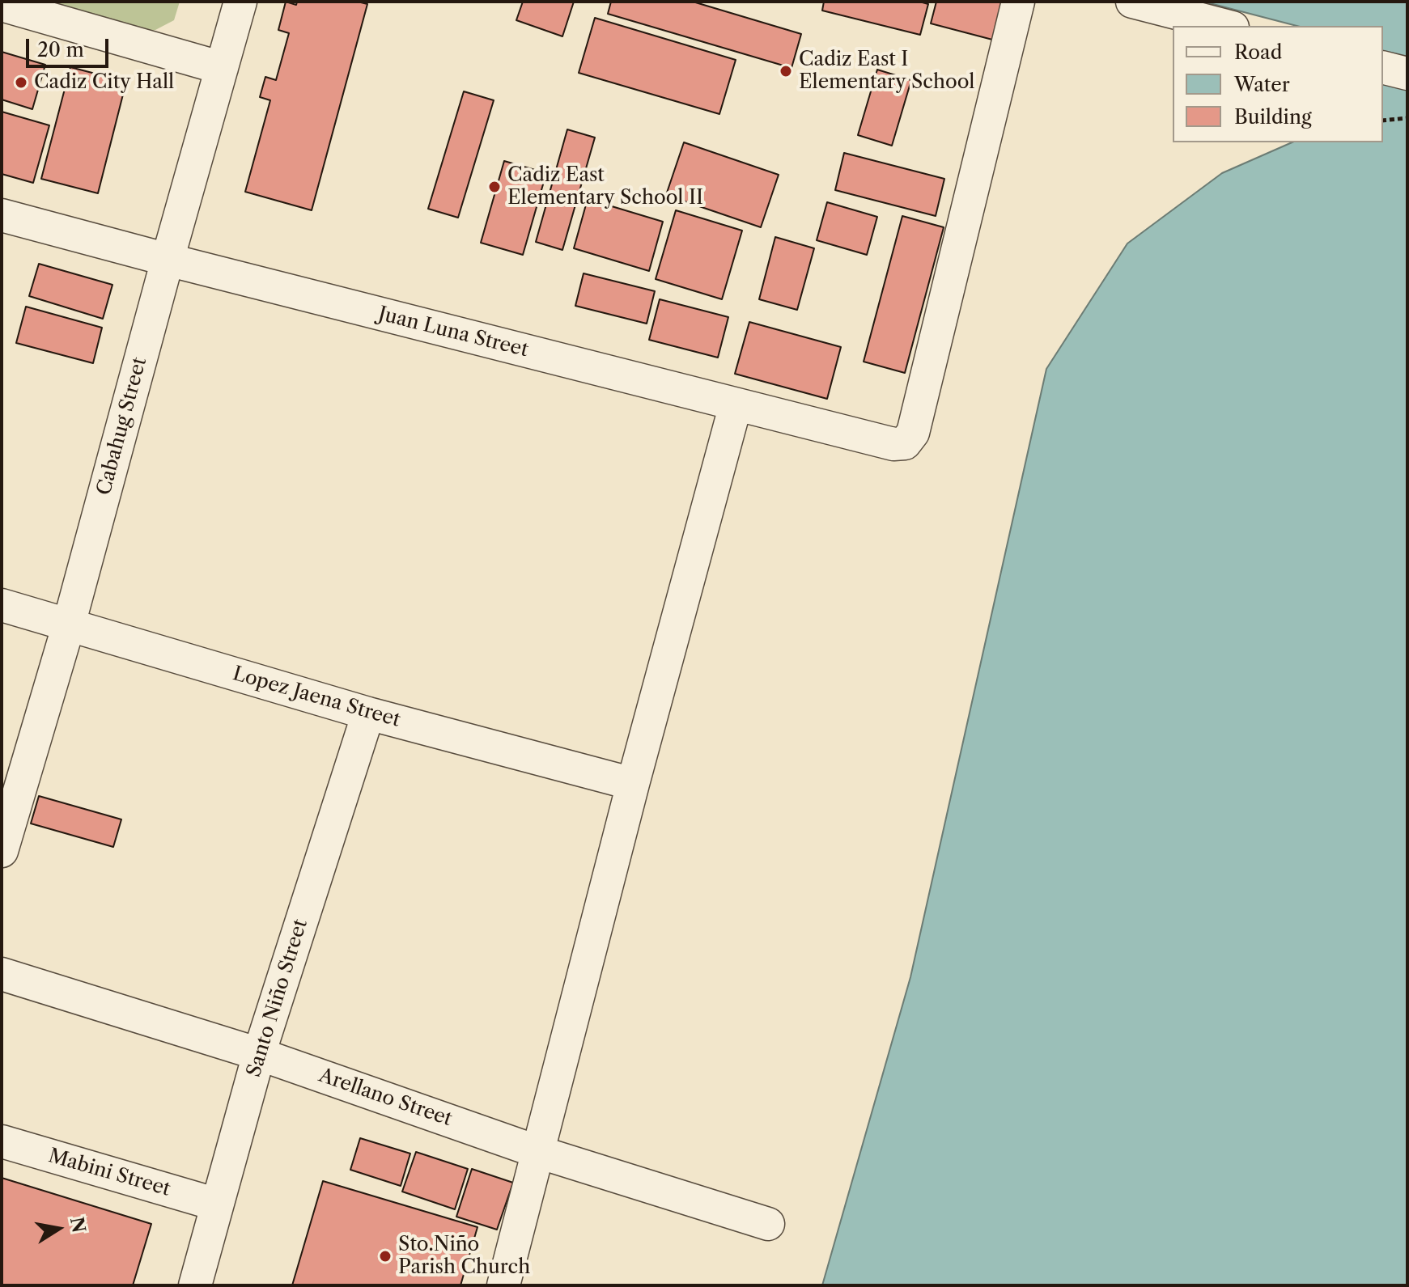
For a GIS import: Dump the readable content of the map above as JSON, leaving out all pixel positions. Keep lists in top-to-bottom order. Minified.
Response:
{"streets":{"street":["Juan Luna Street","Cabahug Street","Lopez Jaena Street","Santo Niño Street","Arellano Street","Mabini Street"]},"crossings":[["Juan Luna Street","Cabahug Street"],["Cabahug Street","Lopez Jaena Street"],["Lopez Jaena Street","Santo Niño Street"],["Santo Niño Street","Arellano Street"],["Santo Niño Street","Mabini Street"]],"places":["Cadiz East I Elementary School","Cadiz City Hall","Cadiz East Elementary School II","Sto.Niño Parish Church"],"legend":["Road","Water","Building"],"scale_bar":"20 m","north":"right"}
